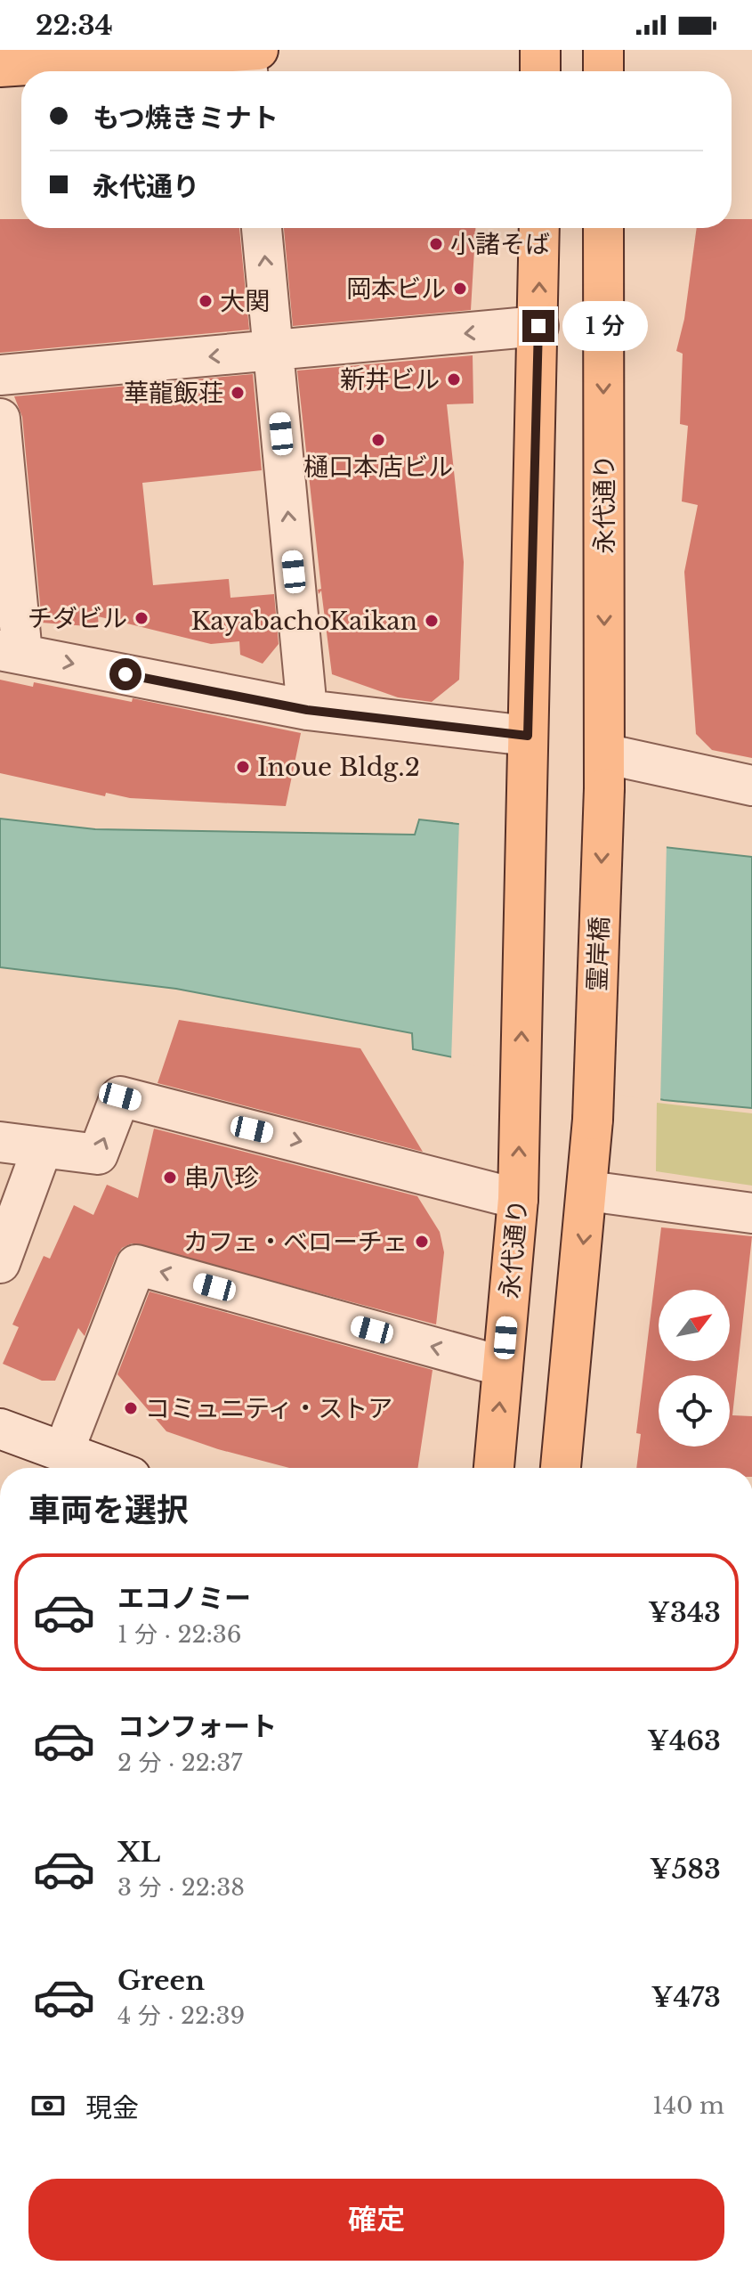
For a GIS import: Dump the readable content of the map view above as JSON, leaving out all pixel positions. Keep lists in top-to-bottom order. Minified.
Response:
{"streets":{"main road":["永代通り","霊岸橋"]},"crossings":[["永代通り","霊岸橋"]],"one_way":["霊岸橋"],"places":["小諸そば","岡本ビル","大関","新井ビル","華龍飯荘","樋口本店ビル","チダビル","KayabachoKaikan","Inoue Bldg.2","串八珍","カフェ・ベローチェ","コミュニティ・ストア"],"north":"top right","page":{"status":"22:34","banner":["もつ焼きミナト","永代通り"],"bubble":"1 分","heading":"車両を選択","list":[{"name":"エコノミー","note":"1 分 · 22:36","value":"¥343"},{"name":"コンフォート","note":"2 分 · 22:37","value":"¥463"},{"name":"XL","note":"3 分 · 22:38","value":"¥583"},{"name":"Green","note":"4 分 · 22:39","value":"¥473"}],"pay":["現金","140 m"],"buttons":"確定"}}
